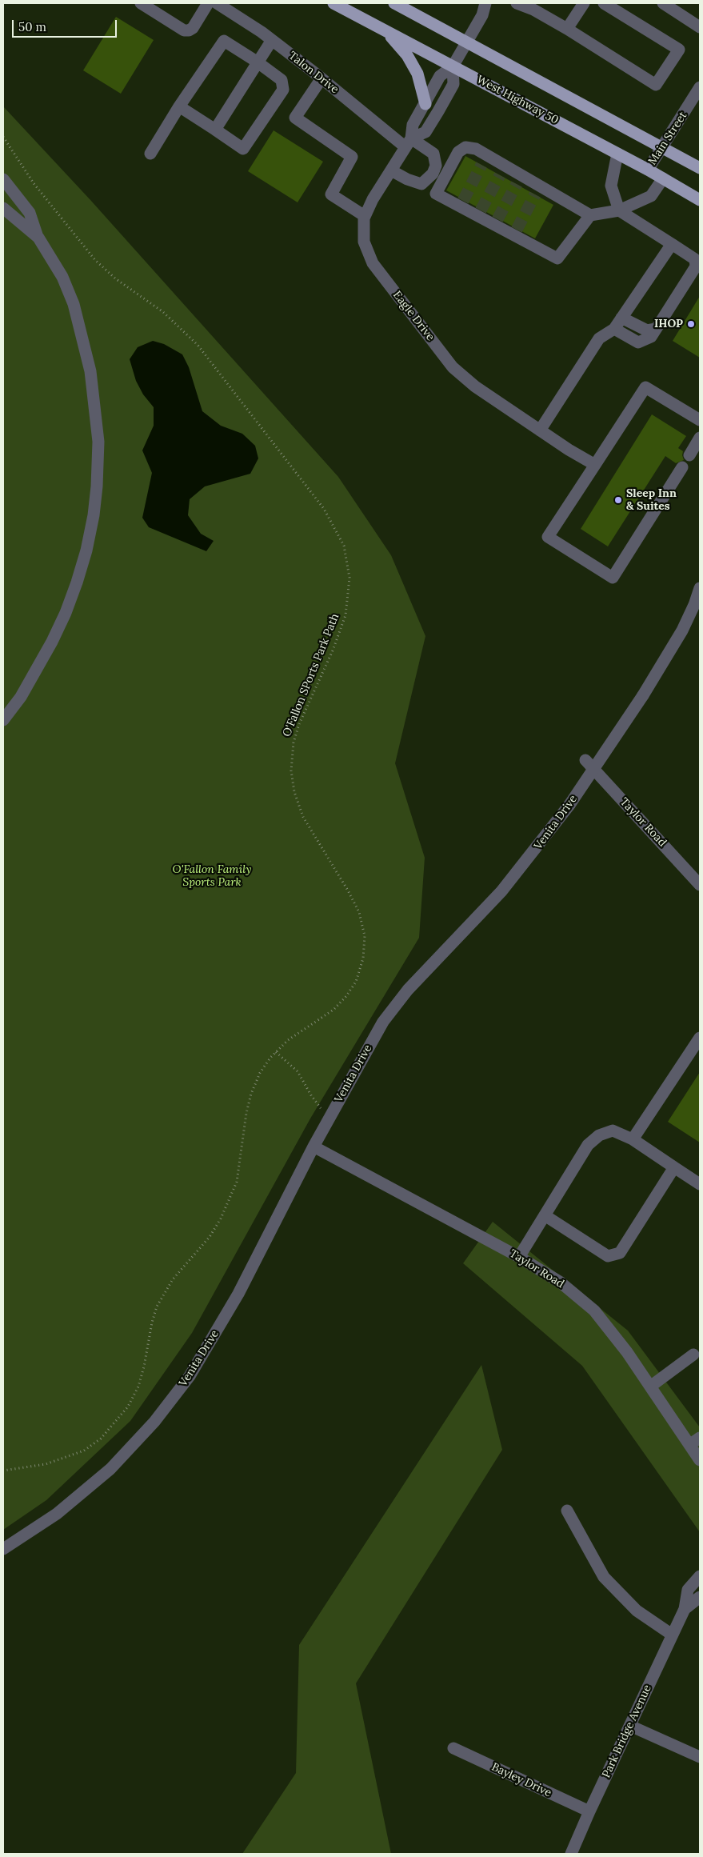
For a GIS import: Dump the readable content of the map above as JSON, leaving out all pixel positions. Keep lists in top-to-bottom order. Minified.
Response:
{"streets":{"main road":["West Highway 50"],"street":["Talon Drive","Main Street","Eagle Drive","Venita Drive","Taylor Road","Park Bridge Avenue","Bayley Drive"],"path":["O'Fallon SPorts Park Path"]},"crossings":[["Talon Drive","Eagle Drive"],["West Highway 50","Main Street"],["West Highway 50","Eagle Drive"],["Venita Drive","Taylor Road"],["Park Bridge Avenue","Bayley Drive"]],"parks":["O'Fallon Family Sports Park"],"places":["IHOP","Sleep Inn & Suites"],"scale_bar":"50 m"}
